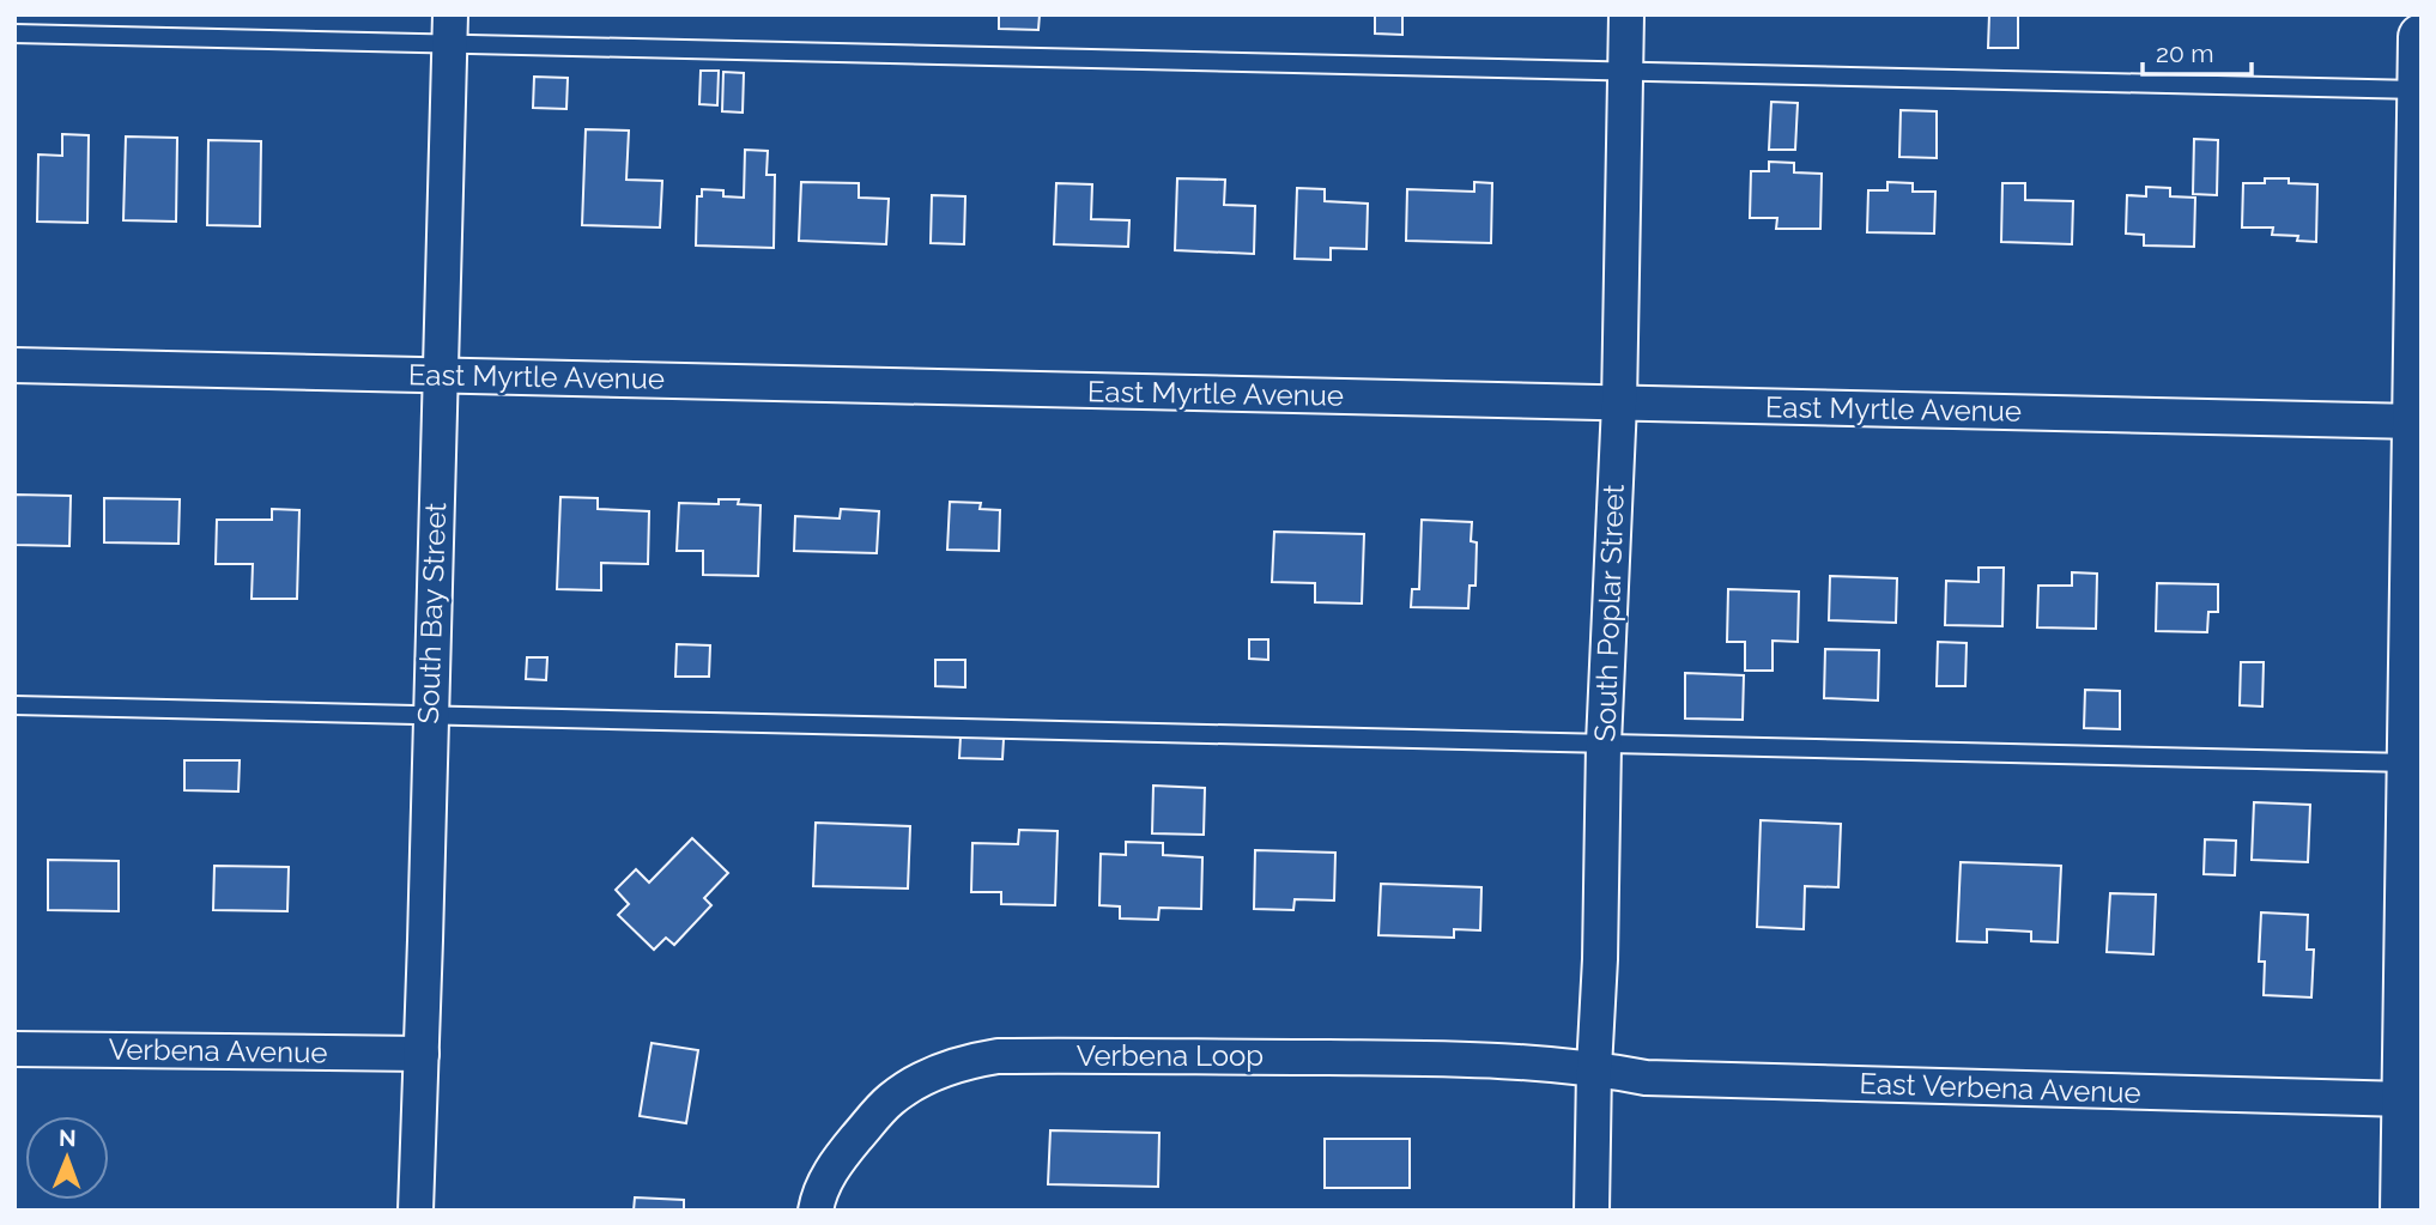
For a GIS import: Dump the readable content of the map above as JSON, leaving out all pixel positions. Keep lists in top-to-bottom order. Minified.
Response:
{"streets":{"street":["East Myrtle Avenue","South Bay Street","South Poplar Street","Verbena Avenue","Verbena Loop","East Verbena Avenue"]},"crossings":[["East Myrtle Avenue","South Bay Street"],["East Myrtle Avenue","South Poplar Street"],["South Bay Street","Verbena Avenue"],["South Poplar Street","Verbena Loop"],["South Poplar Street","East Verbena Avenue"],["Verbena Loop","East Verbena Avenue"]],"scale_bar":"20 m","north":"top"}
